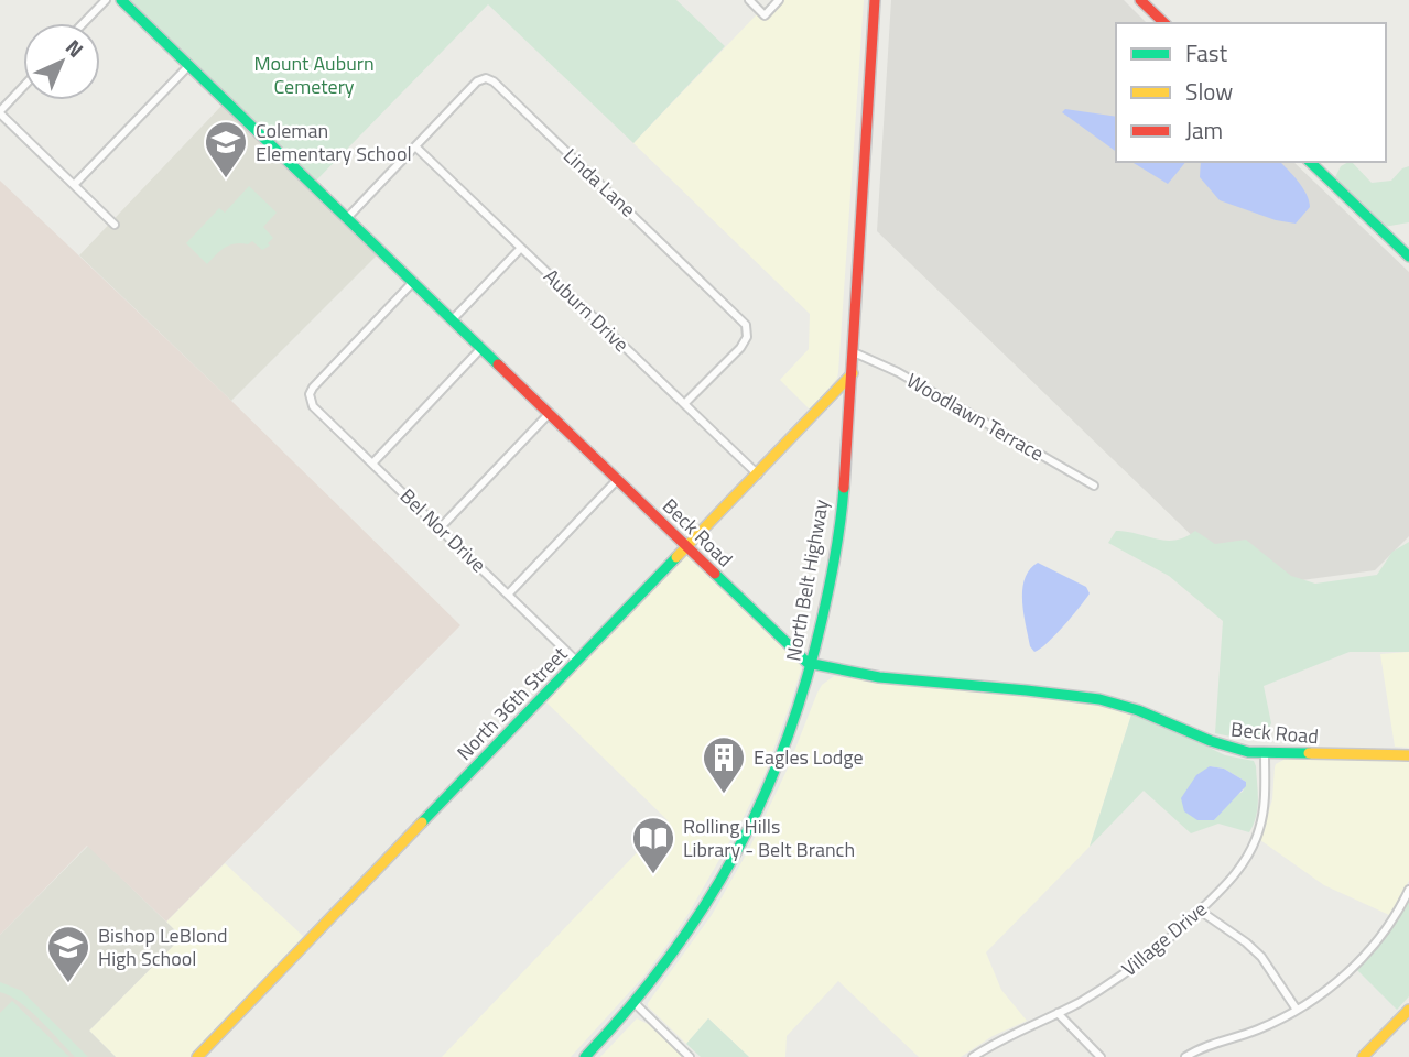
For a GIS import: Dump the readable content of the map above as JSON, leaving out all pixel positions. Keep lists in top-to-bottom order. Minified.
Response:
{"streets":{"street":["Linda Lane","Auburn Drive","Woodlawn Terrace","Bel Nor Drive","Beck Road","North Belt Highway","North 36th Street","Village Drive"]},"crossings":[["Linda Lane","Auburn Drive"],["Auburn Drive","North 36th Street"],["Woodlawn Terrace","North Belt Highway"],["Bel Nor Drive","Beck Road"],["Bel Nor Drive","North 36th Street"],["Beck Road","North Belt Highway"],["Beck Road","North 36th Street"],["Beck Road","Village Drive"],["North Belt Highway","North 36th Street"]],"parks":["Mount Auburn Cemetery"],"places":{"school or university":["Coleman Elementary School","Bishop LeBlond High School"],"building":["Eagles Lodge"],"library":["Rolling Hills Library - Belt Branch"]},"legend":["Fast","Slow","Jam"],"north":"top right"}
